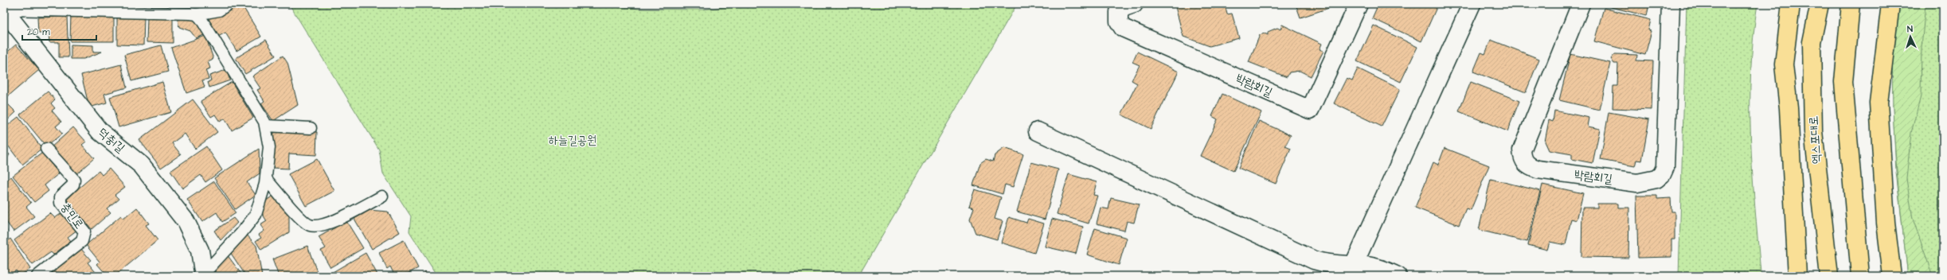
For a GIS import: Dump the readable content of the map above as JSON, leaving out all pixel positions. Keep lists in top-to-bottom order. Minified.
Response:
{"streets":{"main road":["엑스포대로"],"street":["박람회길","덕충1길"],"lane":["충민로"]},"parks":["하늘길공원"],"scale_bar":"20 m","north":"top"}
